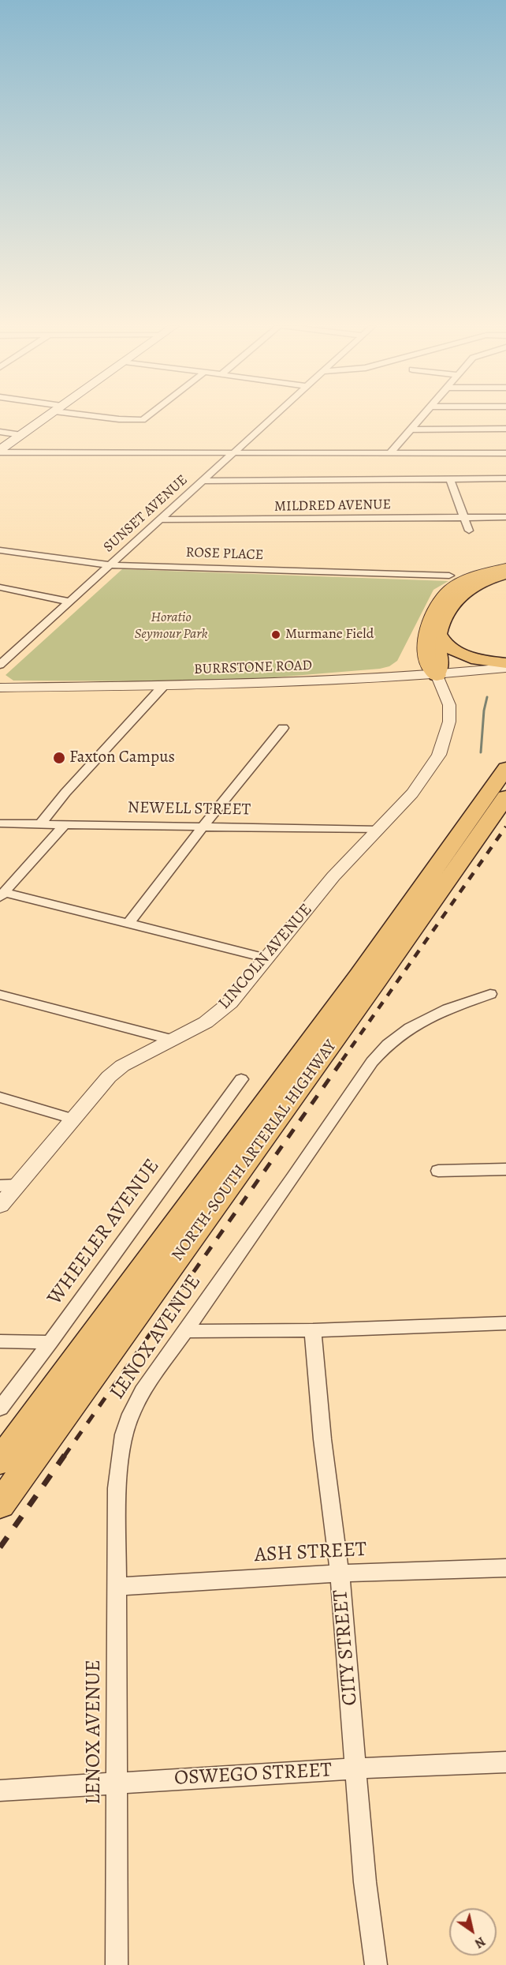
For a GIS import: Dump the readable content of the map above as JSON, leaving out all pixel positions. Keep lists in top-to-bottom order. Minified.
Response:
{"streets":{"highway":["NORTH-SOUTH ARTERIAL HIGHWAY"],"street":["MILDRED AVENUE","SUNSET AVENUE","ROSE PLACE","BURRSTONE ROAD","NEWELL STREET","LINCOLN AVENUE","WHEELER AVENUE","LENOX AVENUE","ASH STREET","CITY STREET","OSWEGO STREET"]},"crossings":[["MILDRED AVENUE","SUNSET AVENUE"],["SUNSET AVENUE","ROSE PLACE"],["BURRSTONE ROAD","LINCOLN AVENUE"],["NEWELL STREET","LINCOLN AVENUE"],["LENOX AVENUE","ASH STREET"],["LENOX AVENUE","OSWEGO STREET"],["ASH STREET","CITY STREET"],["CITY STREET","OSWEGO STREET"]],"parks":["Horatio Seymour Park"],"places":["Murmane Field","Faxton Campus"],"north":"bottom right"}
